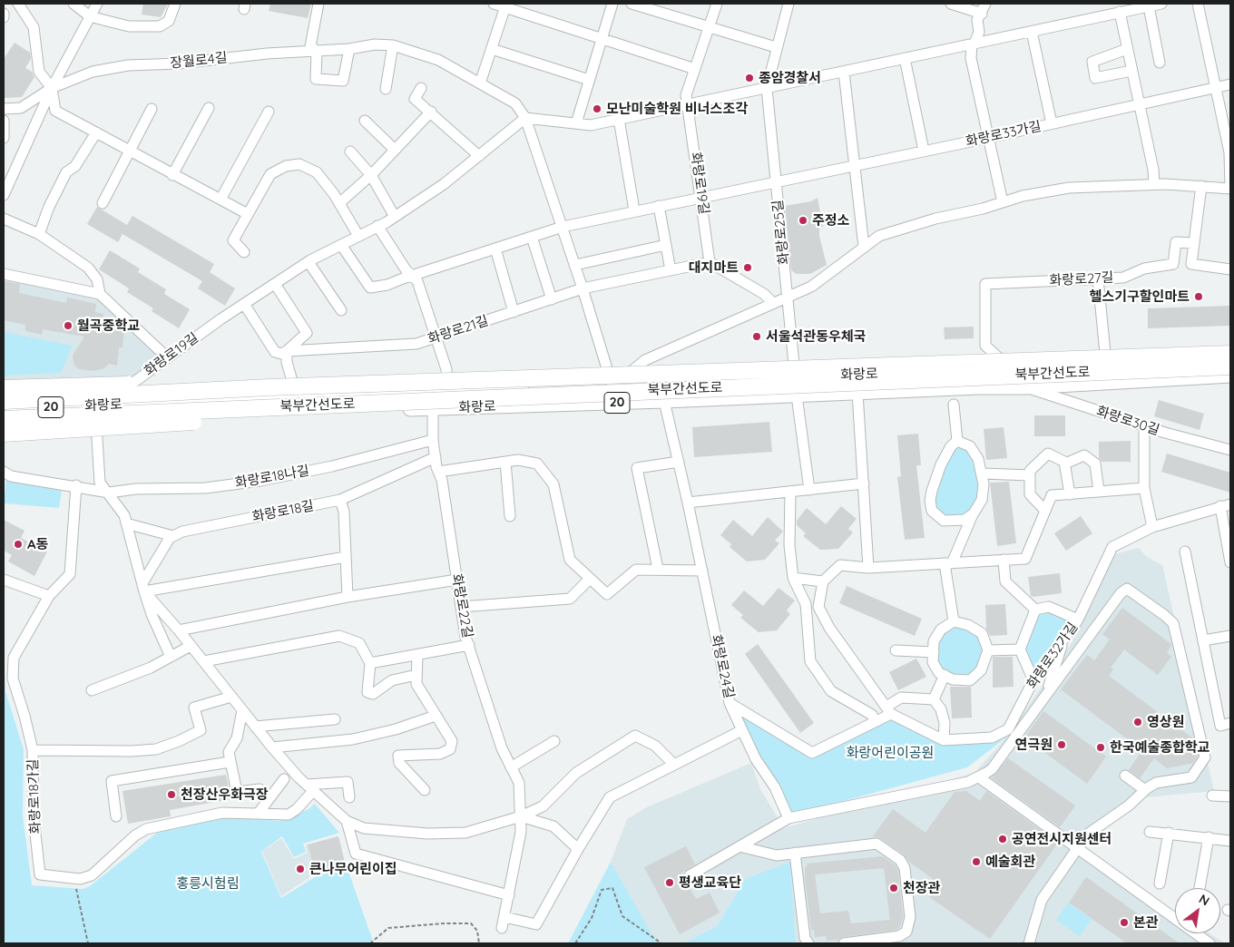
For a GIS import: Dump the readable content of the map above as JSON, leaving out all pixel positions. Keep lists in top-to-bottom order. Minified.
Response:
{"streets":{"highway":["북부간선도로"],"main road":["화랑로","20"],"street":["장월로4길","화랑로33가길","화랑로19길","화랑로25길","화랑로27길","화랑로21길","화랑로30길","화랑로18나길","화랑로18길","화랑로22길","화랑로32가길","화랑로24길","화랑로18가길"]},"crossings":[["장월로4길","화랑로19길"],["화랑로33가길","화랑로19길"],["화랑로33가길","화랑로25길"],["화랑로33가길","화랑로"],["화랑로19길","화랑로21길"],["화랑로19길","화랑로"],["화랑로25길","화랑로"],["화랑로27길","화랑로"],["화랑로21길","화랑로"],["화랑로","화랑로30길"],["화랑로","화랑로18나길"],["화랑로","화랑로22길"],["화랑로","화랑로24길"],["화랑로18나길","화랑로22길"],["화랑로18길","화랑로22길"]],"parks":["화랑어린이공원","홍릉시험림"],"places":["종암경찰서","모난미술학원 비너스조각","주정소","대지마트","헬스기구할인마트","월곡중학교","서울석관동우체국","A동","영상원","연극원","한국예술종합학교","천장산우화극장","공연전시지원센터","예술회관","큰나무어린이집","평생교육단","천장관","본관"],"north":"top right"}
